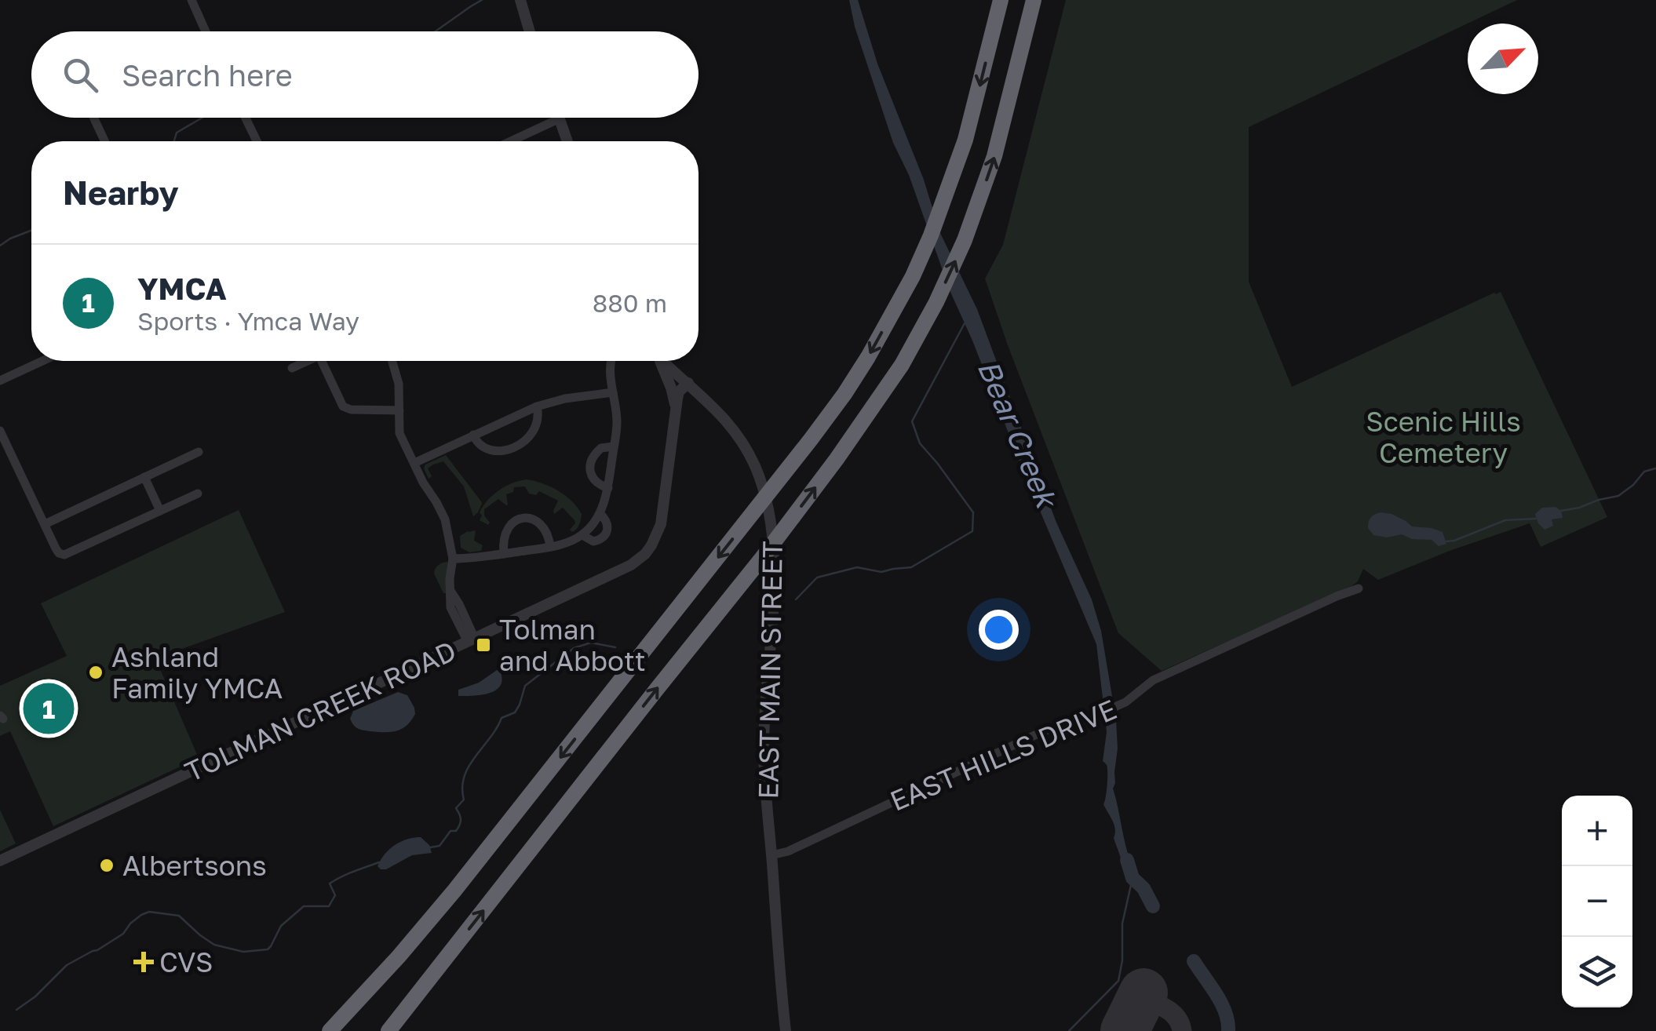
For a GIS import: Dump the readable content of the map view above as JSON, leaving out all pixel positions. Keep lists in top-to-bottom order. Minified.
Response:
{"streets":{"street":["EAST MAIN STREET","TOLMAN CREEK ROAD","EAST HILLS DRIVE"]},"crossings":[["EAST MAIN STREET","TOLMAN CREEK ROAD"],["EAST MAIN STREET","EAST HILLS DRIVE"]],"water":["Bear Creek"],"parks":["Scenic Hills Cemetery"],"places":{"transit":["Tolman and Abbott"],"other":["Ashland Family YMCA","Albertsons"],"health":["CVS"]},"north":"top right","page":{"search":"Search here","heading":"Nearby","list":[{"mark":"1","name":"YMCA","note":"Sports · Ymca Way","value":"880 m"}],"pins":"1","map_buttons":["+","−"]}}
